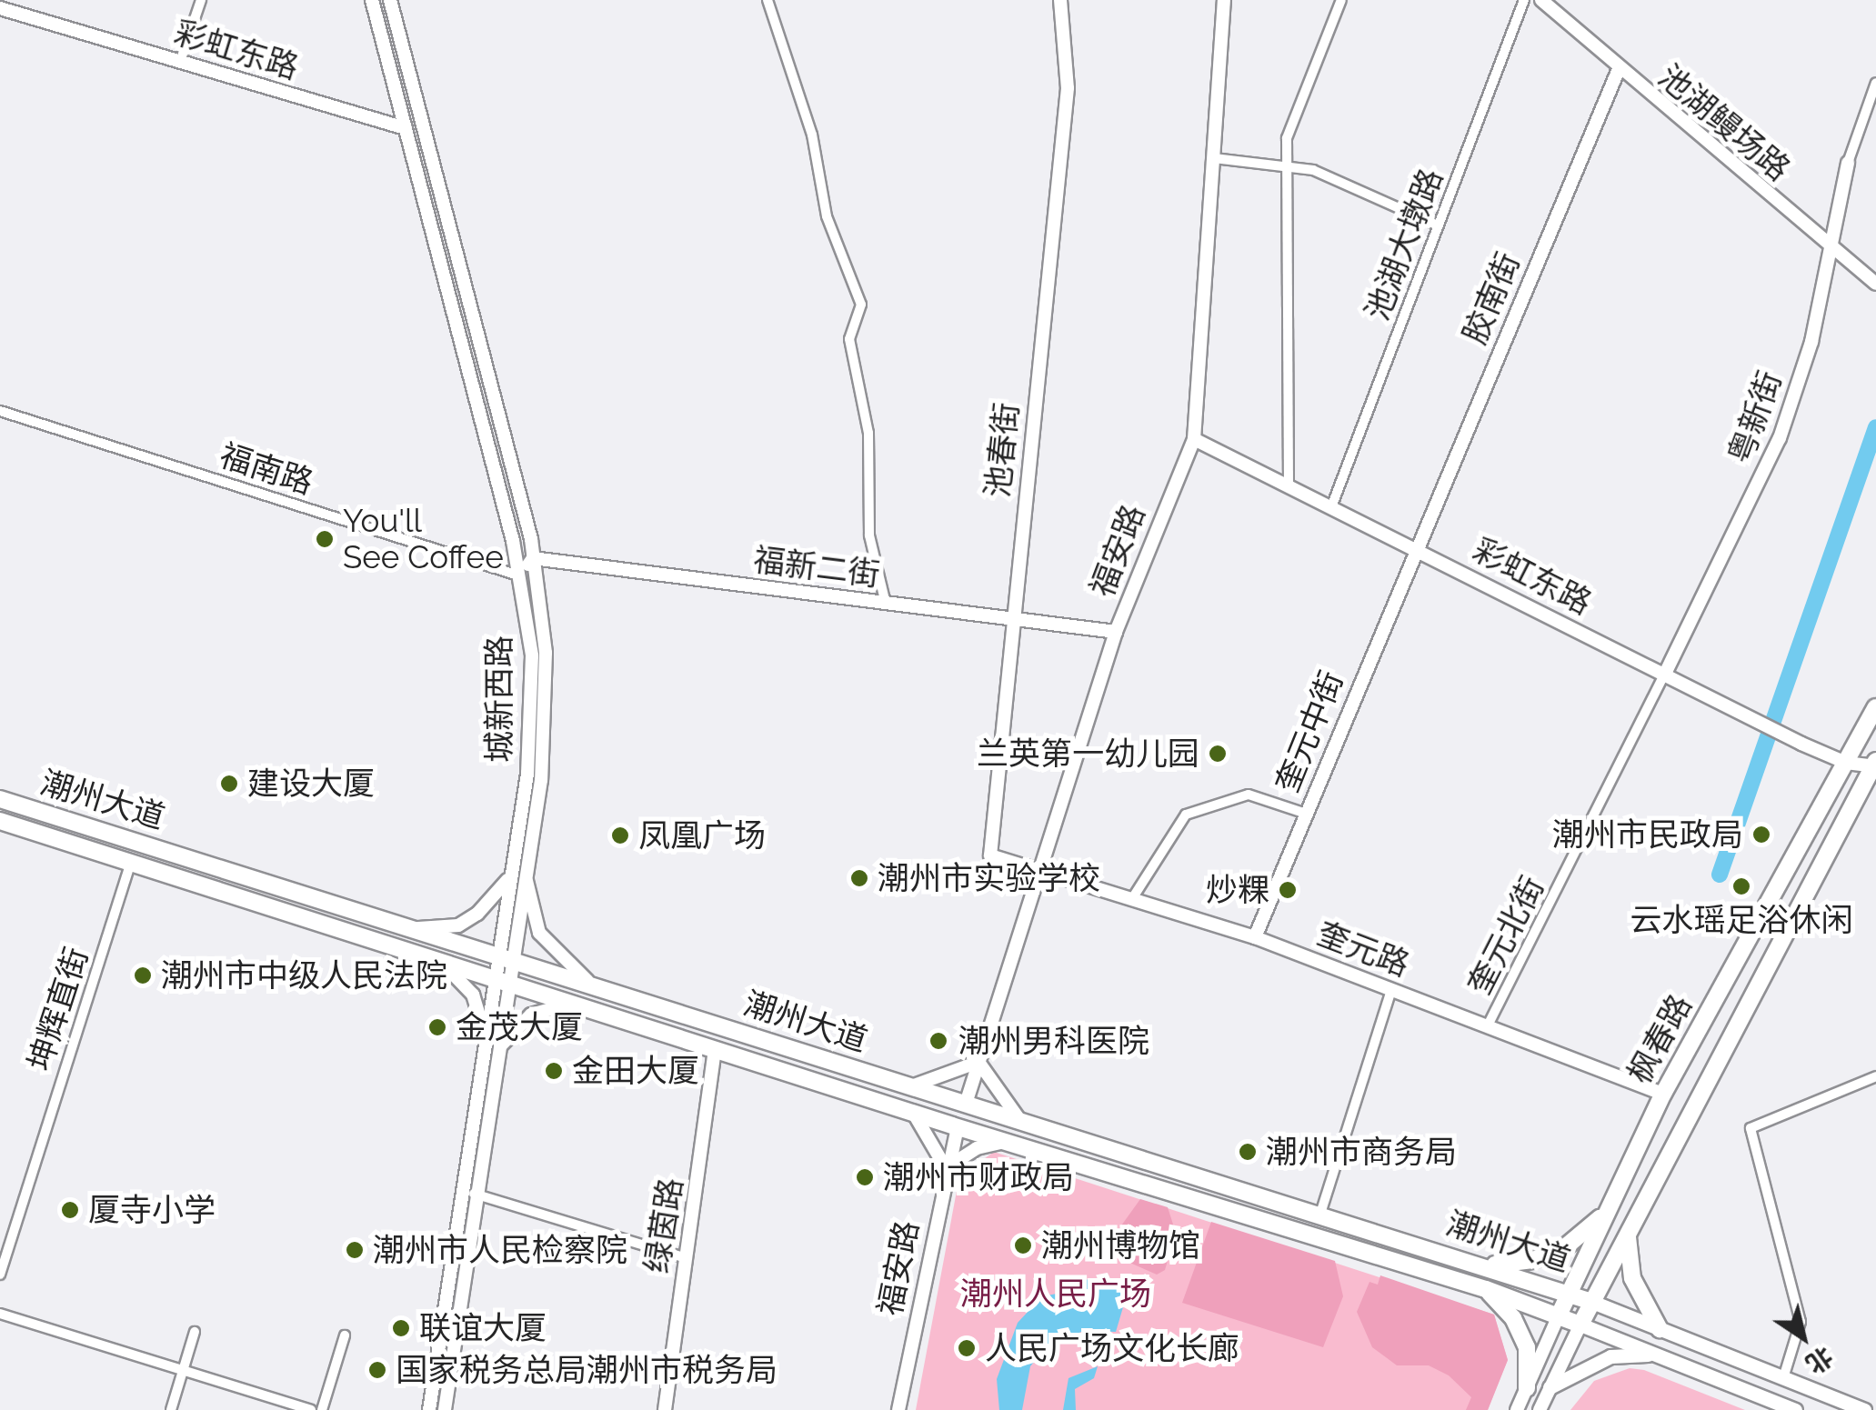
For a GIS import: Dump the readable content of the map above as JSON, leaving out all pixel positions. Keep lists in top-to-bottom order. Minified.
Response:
{"streets":{"highway":["潮州大道","枫春路"],"street":["彩虹东路","池湖鳗场路","池湖大墩路","胶南街","粤新街","池春街","福南路","福安路","福新二街","城新西路","奎元中街","奎元北街","奎元路","坤辉直街","绿茵路"]},"crossings":[["彩虹东路","池湖大墩路"],["彩虹东路","胶南街"],["彩虹东路","粤新街"],["彩虹东路","福安路"],["彩虹东路","城新西路"],["彩虹东路","奎元中街"],["彩虹东路","奎元北街"],["彩虹东路","枫春路"],["池湖鳗场路","胶南街"],["池湖鳗场路","粤新街"],["胶南街","奎元中街"],["粤新街","奎元北街"],["池春街","福安路"],["池春街","福新二街"],["池春街","奎元路"],["福南路","城新西路"],["福安路","福新二街"],["福安路","潮州大道"],["福安路","奎元路"],["福新二街","城新西路"],["城新西路","潮州大道"],["奎元中街","奎元路"],["潮州大道","坤辉直街"],["潮州大道","枫春路"],["潮州大道","绿茵路"],["奎元北街","奎元路"],["奎元路","枫春路"]],"parks":["潮州人民广场"],"places":["You'll See Coffee","兰英第一幼儿园","建设大厦","潮州市民政局","凤凰广场","潮州市实验学校","云水瑶足浴休闲","炒粿","潮州市中级人民法院","金茂大厦","潮州男科医院","金田大厦","潮州市商务局","潮州市财政局","厦寺小学","潮州博物馆","潮州市人民检察院","联谊大厦","人民广场文化长廊","国家税务总局潮州市税务局"],"north":"bottom right"}
